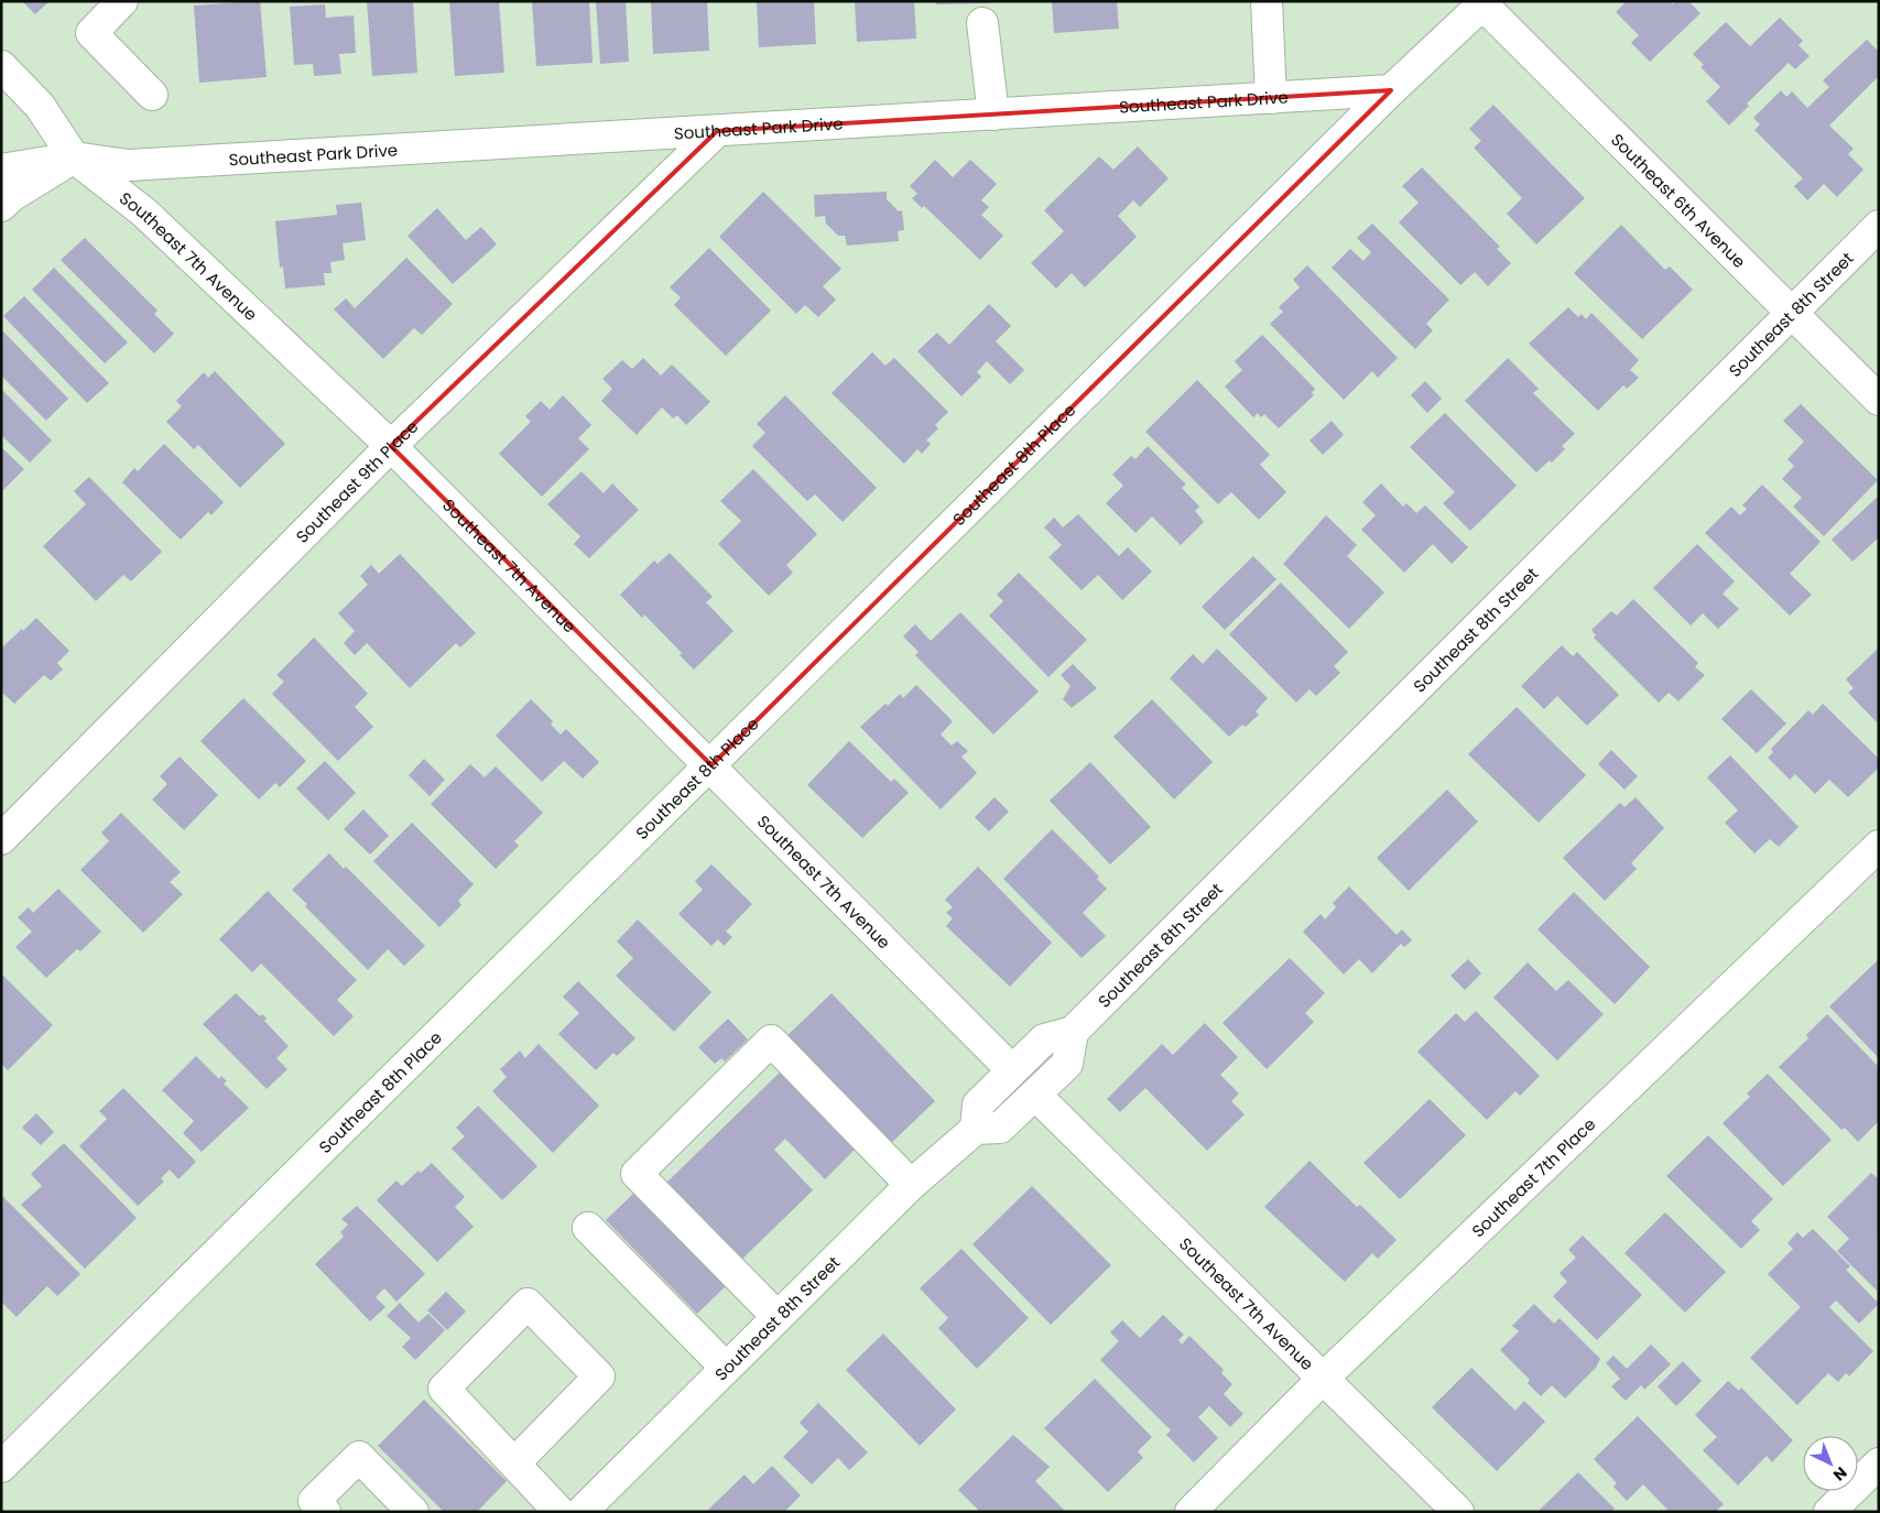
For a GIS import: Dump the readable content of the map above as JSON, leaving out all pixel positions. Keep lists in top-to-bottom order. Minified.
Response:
{"streets":{"street":["Southeast Park Drive","Southeast 6th Avenue","Southeast 7th Avenue","Southeast 8th Street","Southeast 8th Place","Southeast 9th Place","Southeast 7th Place"]},"crossings":[["Southeast Park Drive","Southeast 7th Avenue"],["Southeast Park Drive","Southeast 8th Place"],["Southeast Park Drive","Southeast 9th Place"],["Southeast 6th Avenue","Southeast 8th Street"],["Southeast 7th Avenue","Southeast 8th Street"],["Southeast 7th Avenue","Southeast 8th Place"],["Southeast 7th Avenue","Southeast 9th Place"],["Southeast 7th Avenue","Southeast 7th Place"]],"north":"bottom right"}
